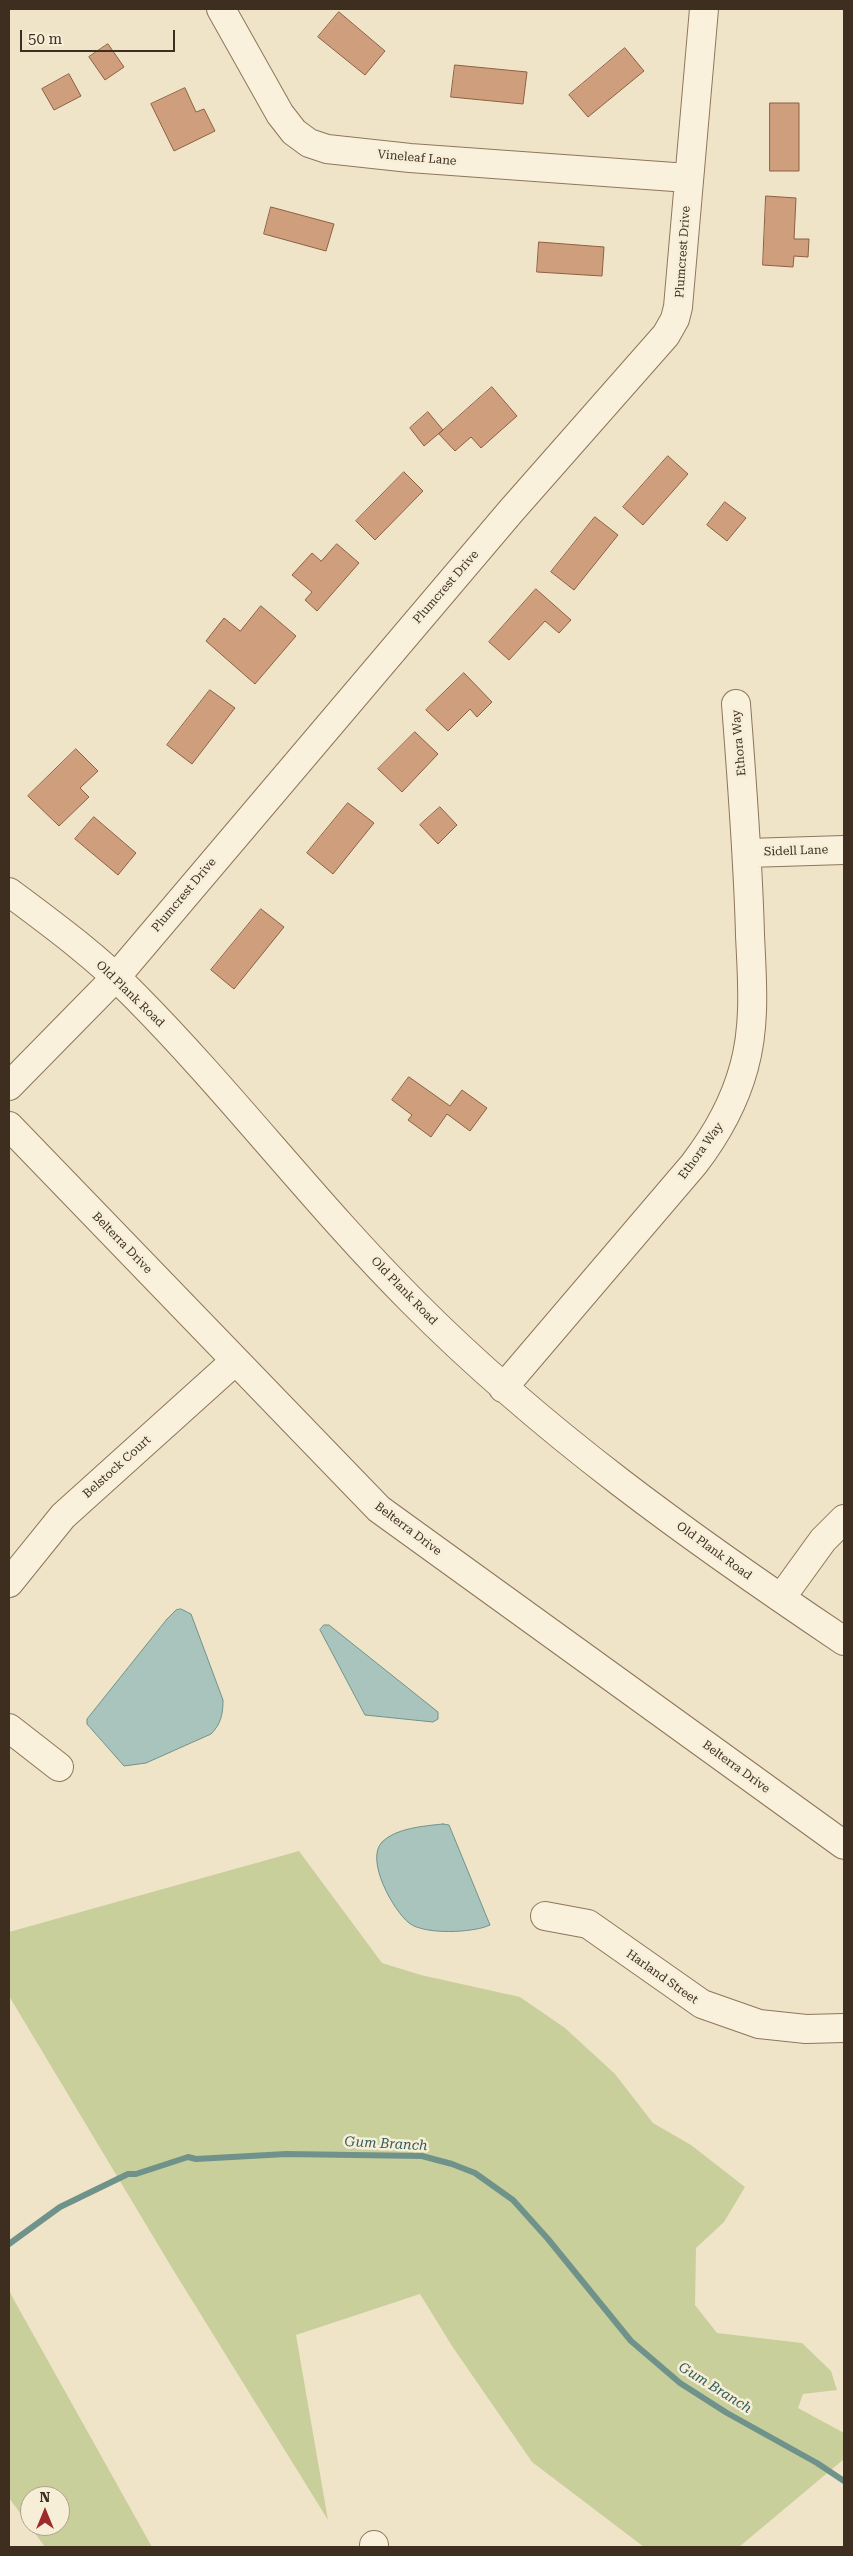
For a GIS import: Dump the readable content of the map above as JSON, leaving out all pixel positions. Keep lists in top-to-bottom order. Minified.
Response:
{"streets":{"street":["Vineleaf Lane","Plumcrest Drive","Ethora Way","Sidell Lane","Old Plank Road","Belterra Drive","Belstock Court","Harland Street"]},"crossings":[["Vineleaf Lane","Plumcrest Drive"],["Plumcrest Drive","Old Plank Road"],["Ethora Way","Sidell Lane"],["Ethora Way","Old Plank Road"],["Belterra Drive","Belstock Court"]],"water":["Gum Branch"],"scale_bar":"50 m","north":"top"}
